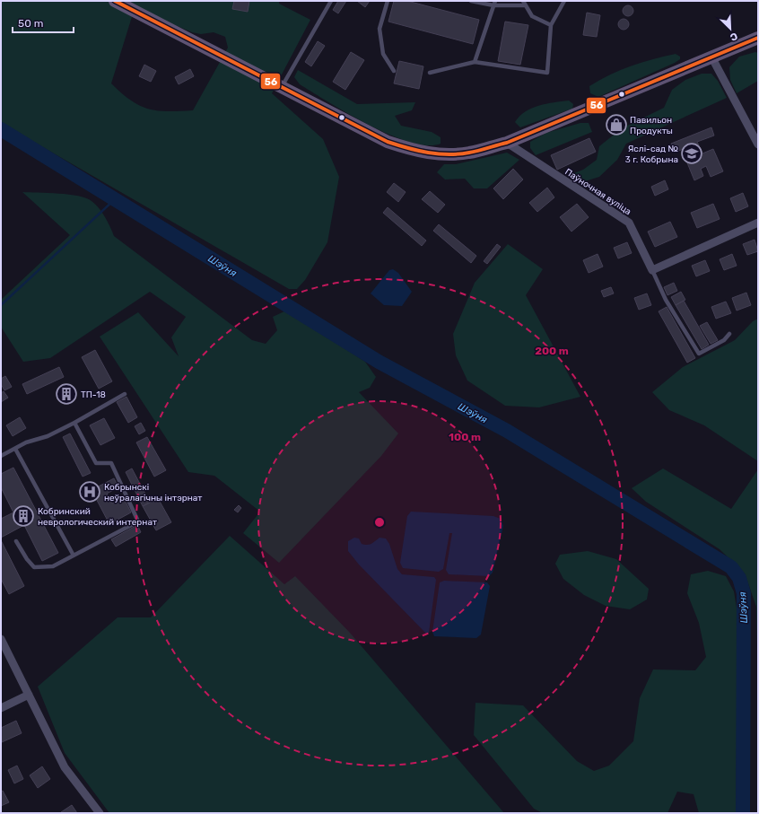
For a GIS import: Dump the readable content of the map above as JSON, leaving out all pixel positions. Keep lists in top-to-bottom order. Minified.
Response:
{"streets":{"street":["Паўночная вуліца"]},"water":["Шэўня"],"places":{"shop":["Павильон Продукты"],"school or university":["Яслі-сад № 3 г. Кобрына"],"building":["ТП-18","Кобринский неврологический интернат"],"hospital":["Кобрынскі неўралагічны інтэрнат"]},"lines":["transit line 56"],"scale_bar":"50 m","north":"bottom right","rings":["200 m","100 m"]}
